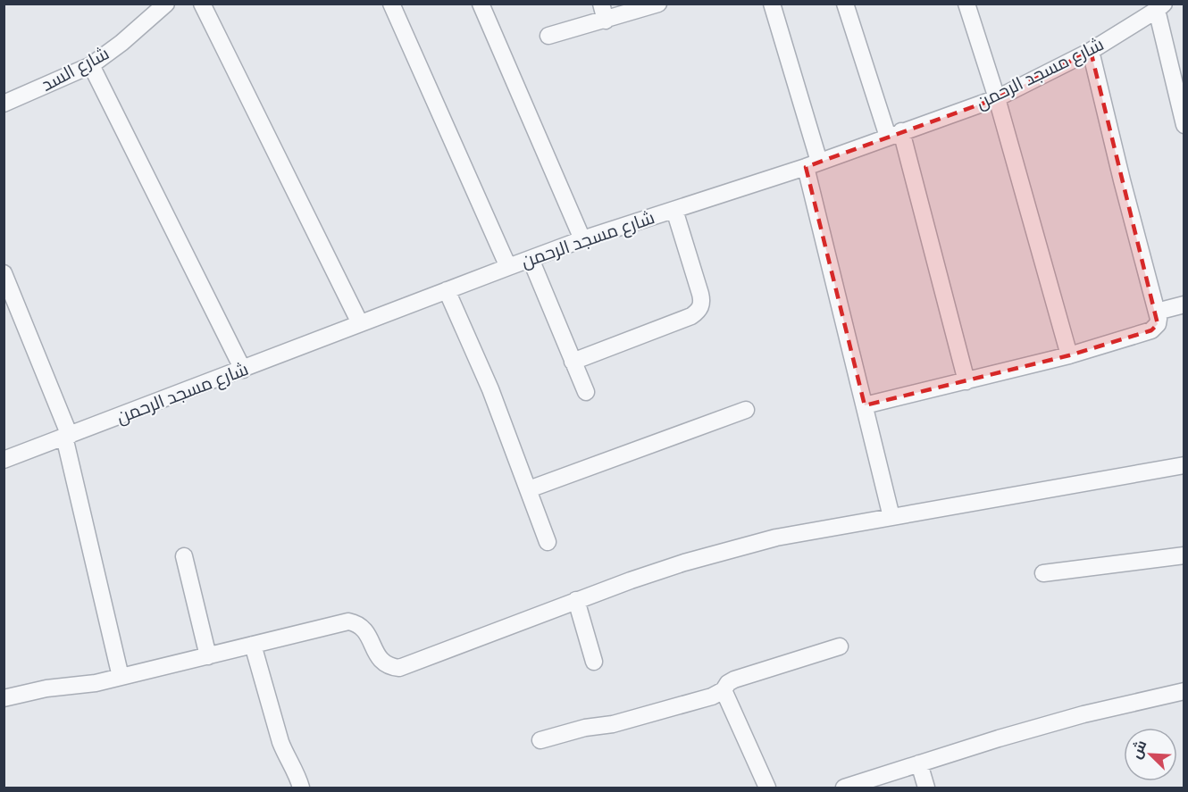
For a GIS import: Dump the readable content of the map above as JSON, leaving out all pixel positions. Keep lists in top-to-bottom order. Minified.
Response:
{"streets":{"street":["شارع السد","شارع مسجد الرحمن"]},"north":"top left"}
